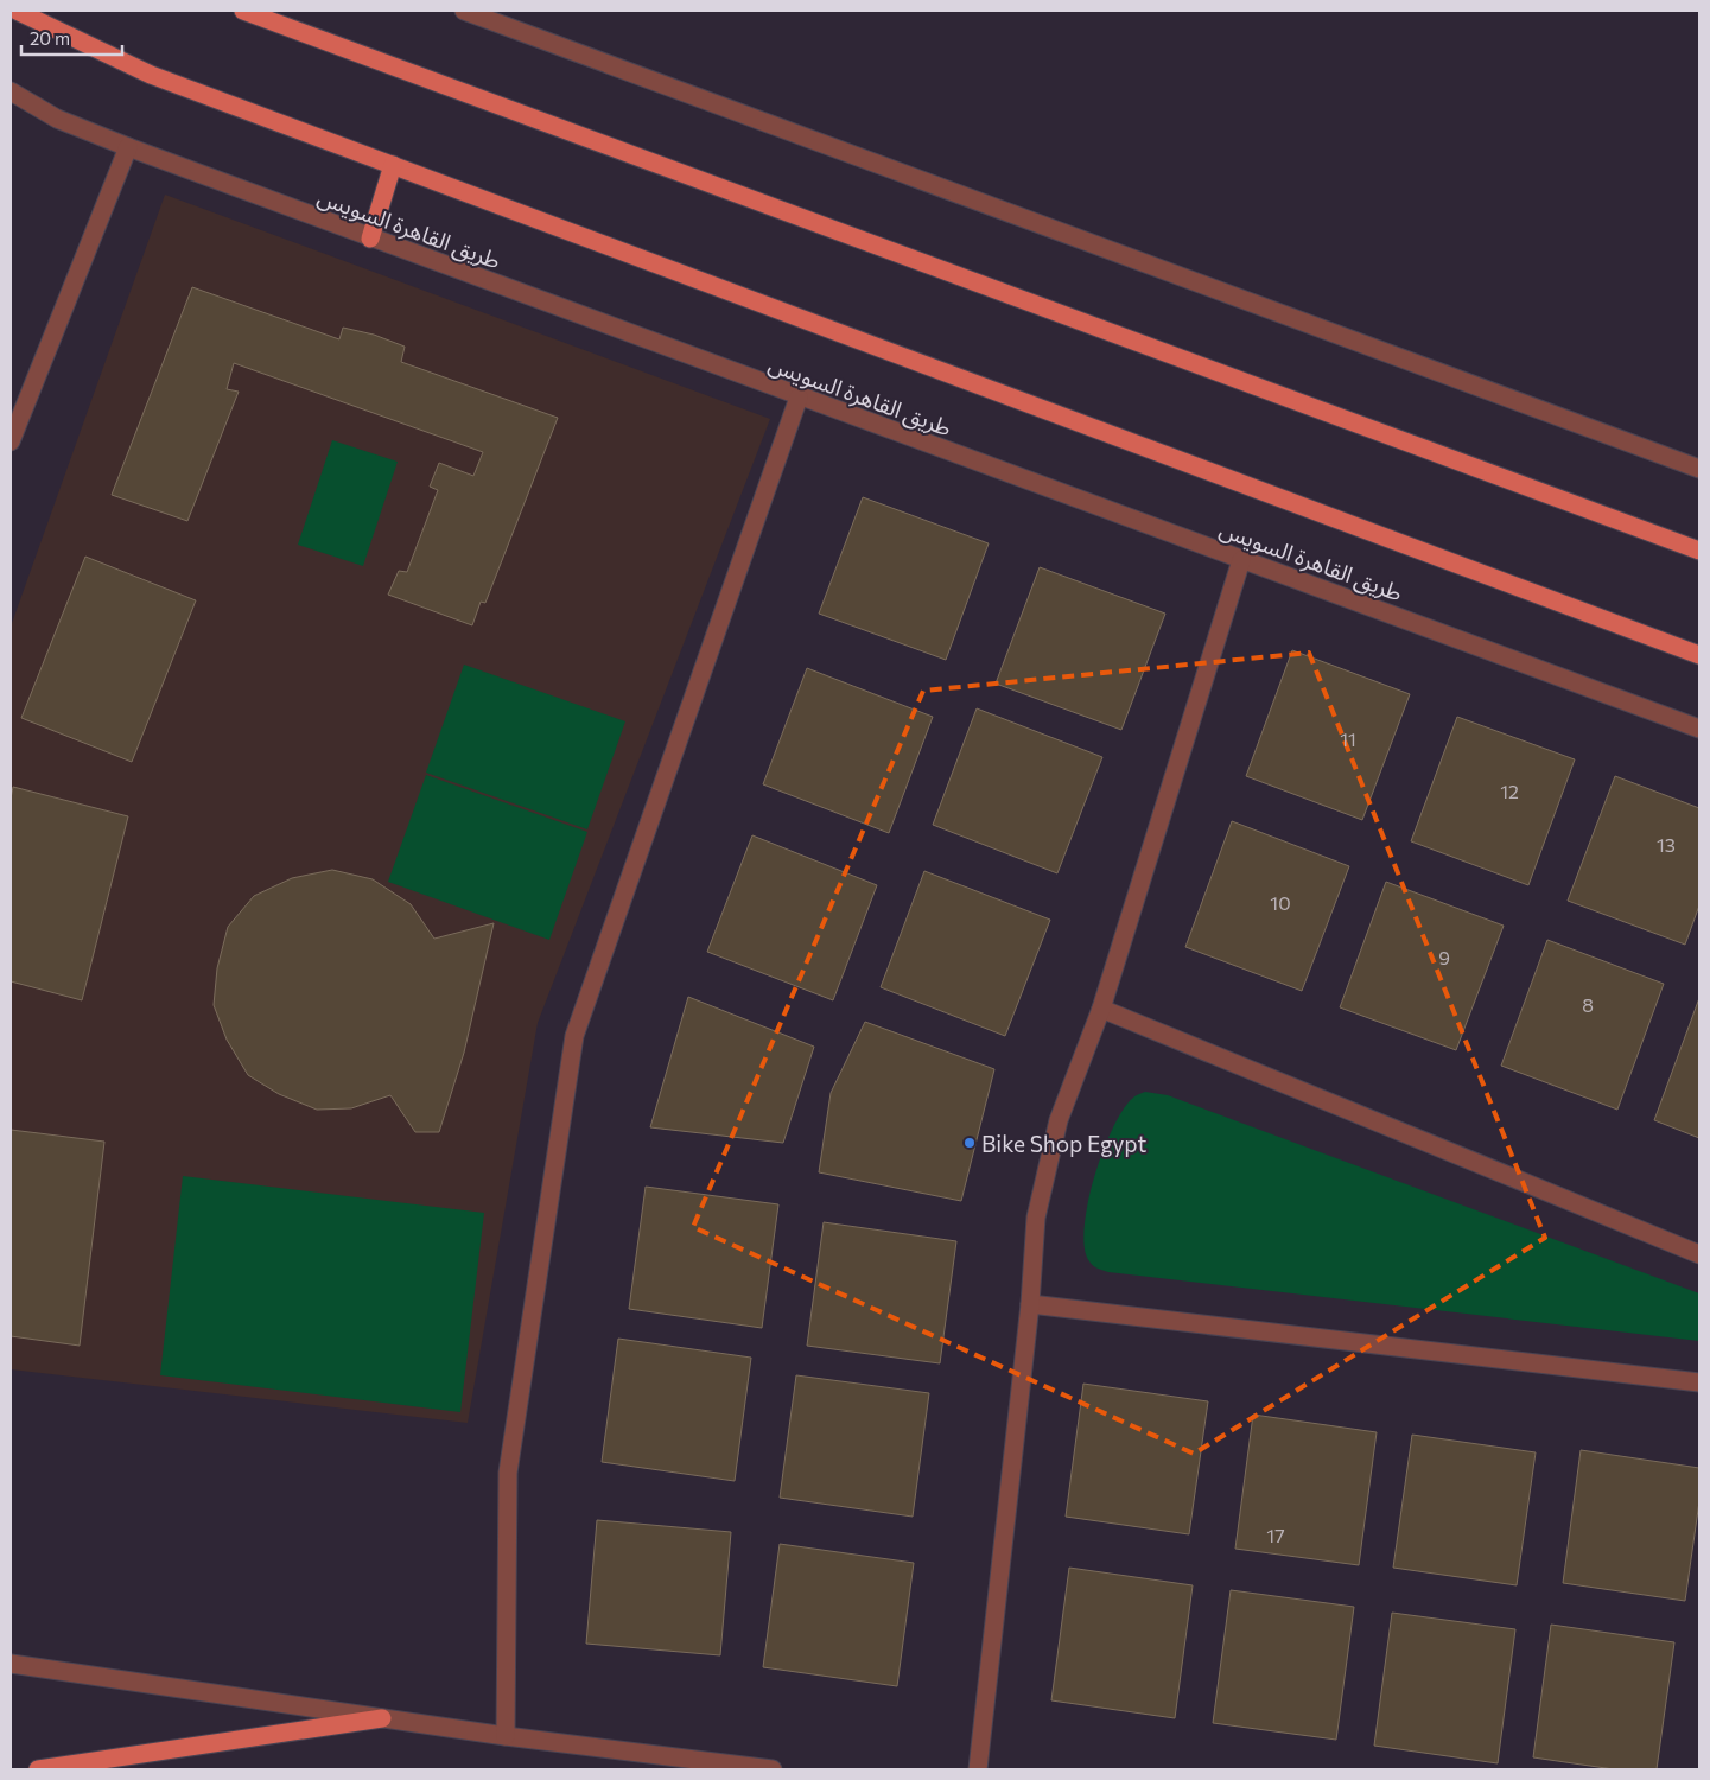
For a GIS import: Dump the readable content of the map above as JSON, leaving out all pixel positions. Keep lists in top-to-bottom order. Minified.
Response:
{"streets":{"street":["طريق القاهرة السويس"]},"places":["Bike Shop Egypt"],"house_numbers":["11","12","13","10","9","8","17"],"scale_bar":"20 m"}
